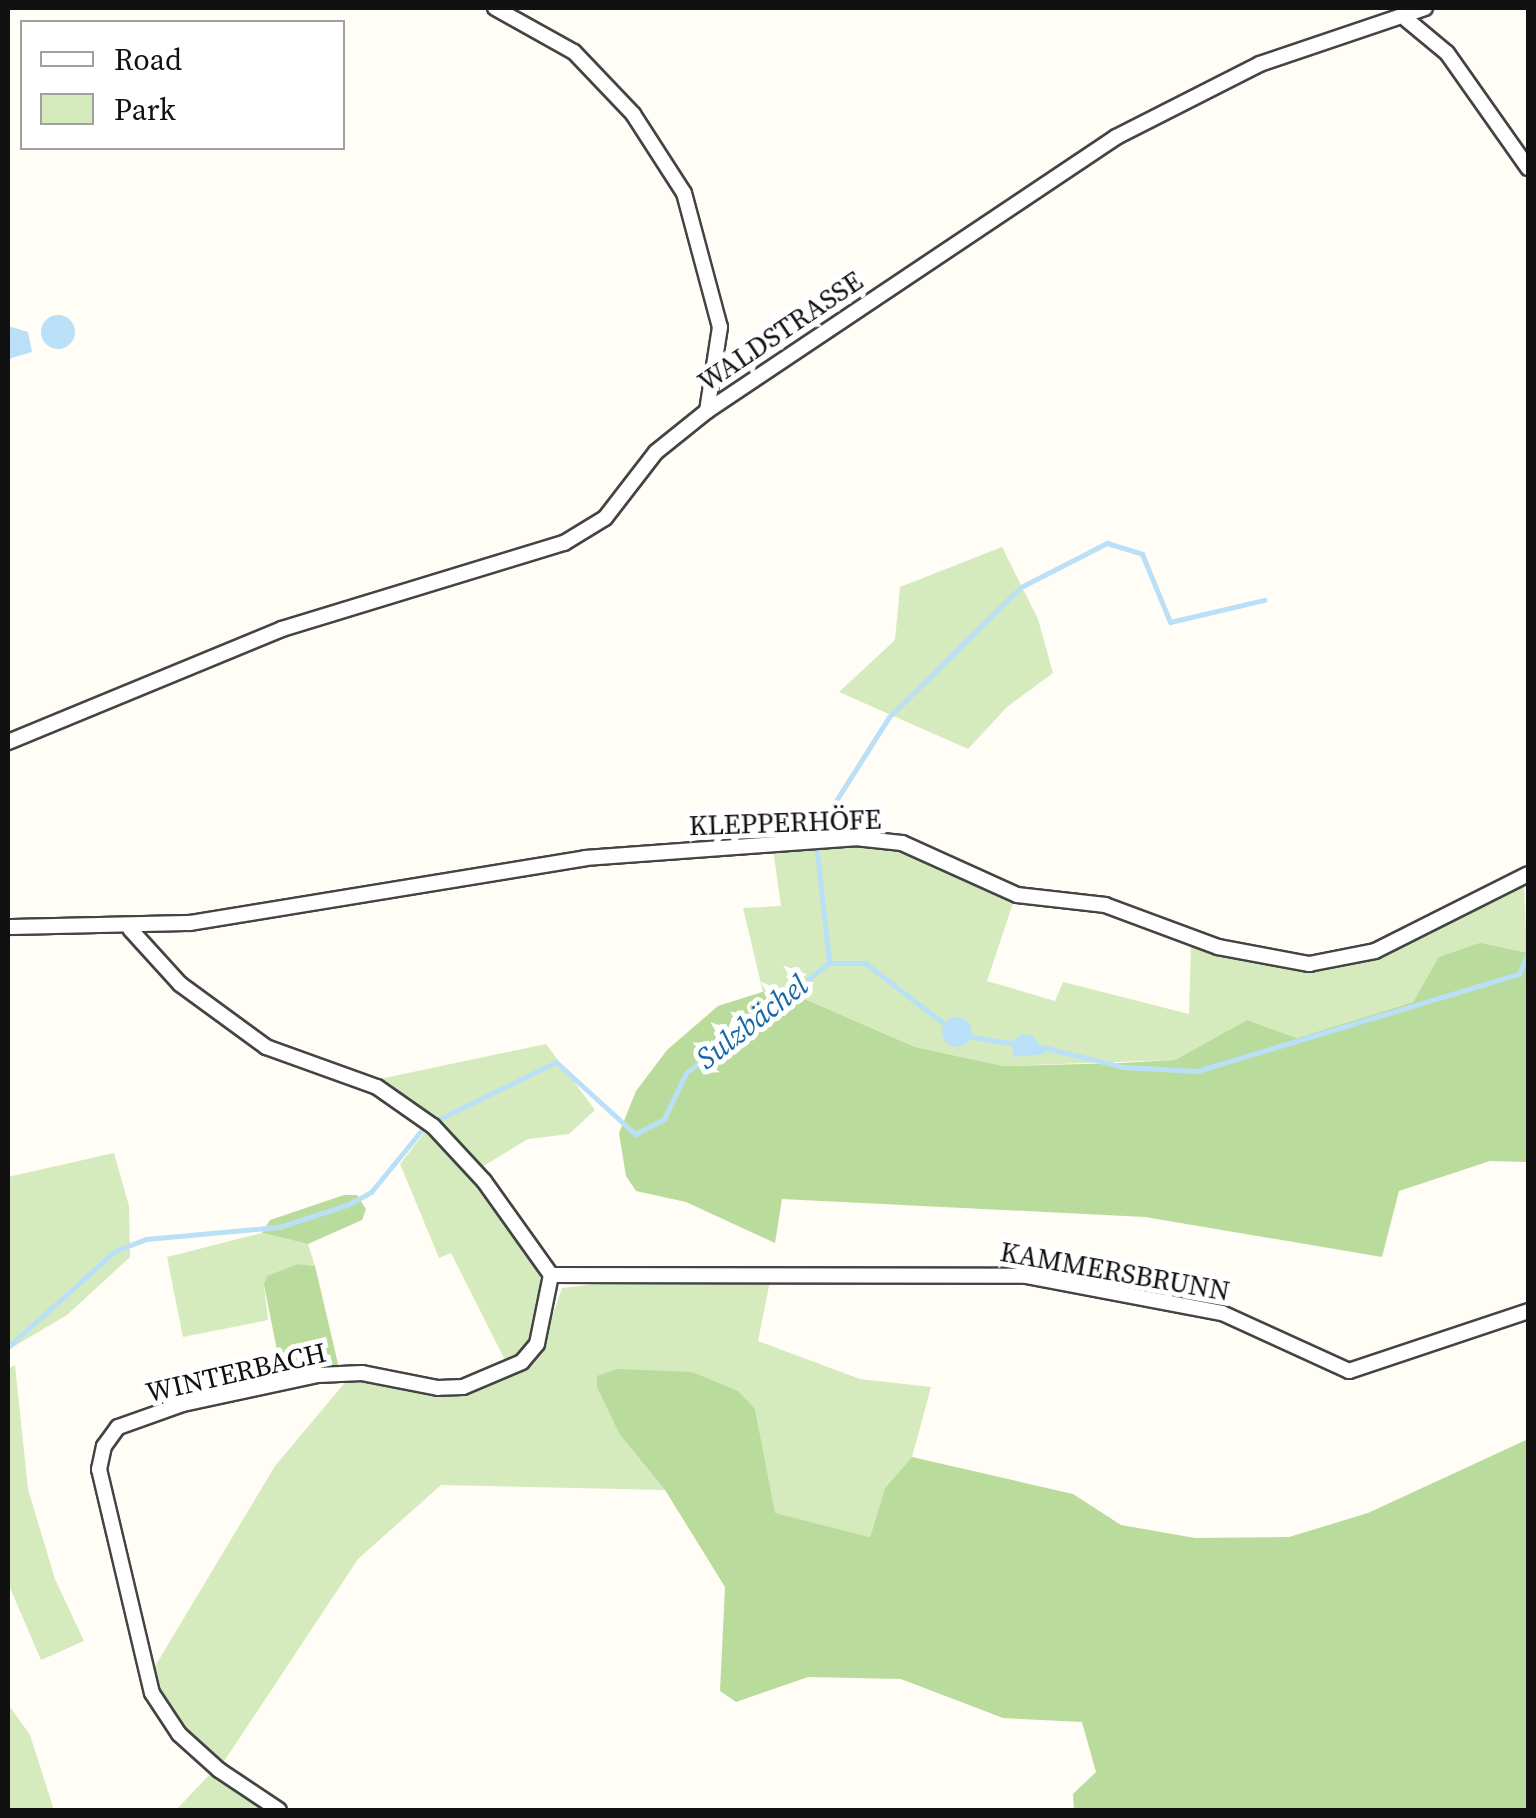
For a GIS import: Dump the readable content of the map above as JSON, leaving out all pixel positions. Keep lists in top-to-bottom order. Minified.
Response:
{"streets":{"street":["WALDSTRASSE","KLEPPERHÖFE","KAMMERSBRUNN","WINTERBACH"]},"crossings":[["KAMMERSBRUNN","WINTERBACH"]],"water":["Sulzbächel"],"legend":["Road","Park"]}
